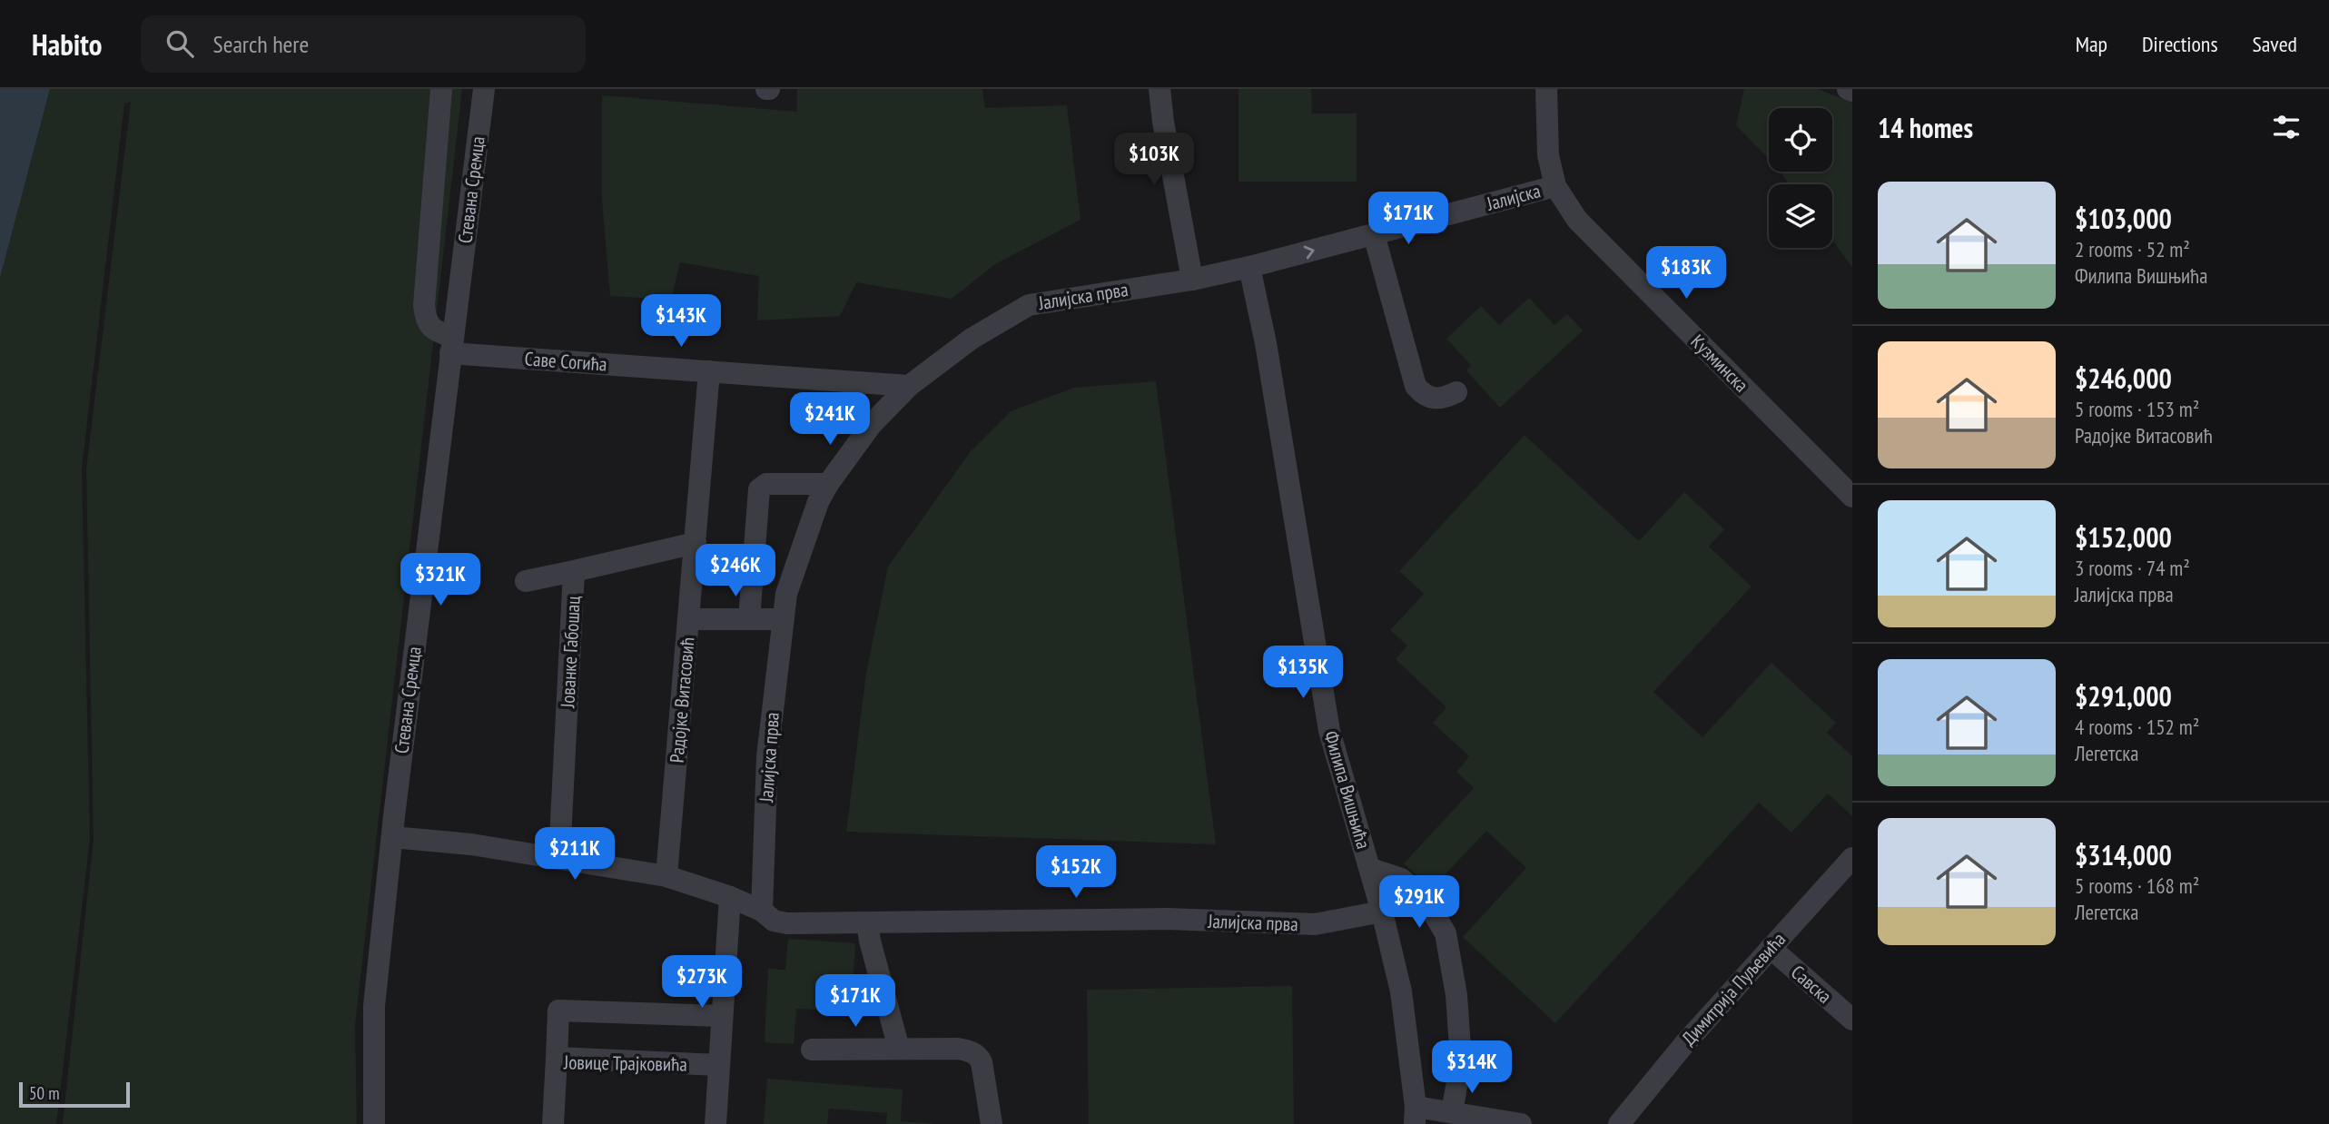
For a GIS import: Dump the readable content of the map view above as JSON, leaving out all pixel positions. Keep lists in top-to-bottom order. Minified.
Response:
{"streets":{"street":["Стевана Сремца","Јалијска","Јалијска прва","Саве Согића","Кузминска","Јованке Габошац","Радојке Витасовић","Филипа Вишњића","Савска","Димитрија Пуљевића","Јовице Трајковића"]},"crossings":[["Стевана Сремца","Саве Согића"],["Јалијска","Јалијска прва"],["Јалијска","Кузминска"],["Јалијска","Филипа Вишњића"],["Јалијска прва","Саве Согића"],["Јалијска прва","Филипа Вишњића"],["Саве Согића","Радојке Витасовић"],["Јованке Габошац","Радојке Витасовић"],["Савска","Димитрија Пуљевића"]],"one_way":["Јалијска"],"scale_bar":"50 m","page":{"header":"Habito","search":"Search here","nav":["Map","Directions","Saved"],"heading":"14 homes","price":["$103K","$171K","$183K","$143K","$241K","$246K","$321K","$135K","$211K","$152K","$291K","$273K","$171K","$314K"],"list":[{"name":"$103,000","note":"2 rooms · 52 m² · Филипа Вишњића"},{"name":"$246,000","note":"5 rooms · 153 m² · Радојке Витасовић"},{"name":"$152,000","note":"3 rooms · 74 m² · Јалијска прва"},{"name":"$291,000","note":"4 rooms · 152 m² · Легетска"},{"name":"$314,000","note":"5 rooms · 168 m² · Легетска"}],"scale":"50 m"}}
